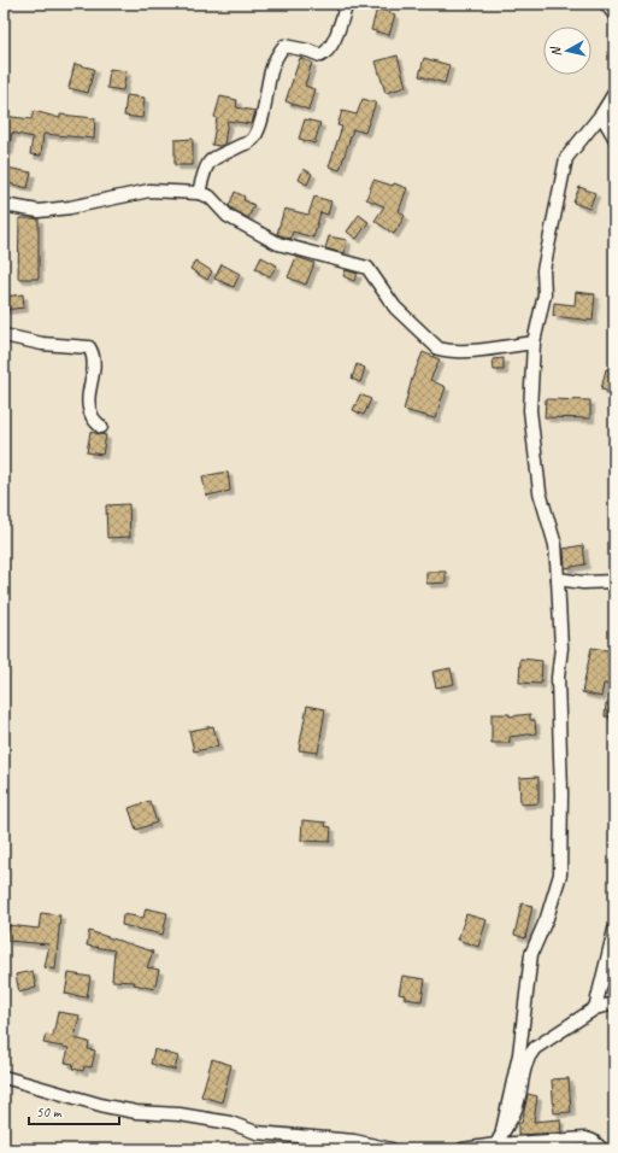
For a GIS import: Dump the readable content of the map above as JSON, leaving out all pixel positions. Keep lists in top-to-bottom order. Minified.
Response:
{"scale_bar":"50 m","north":"left"}
